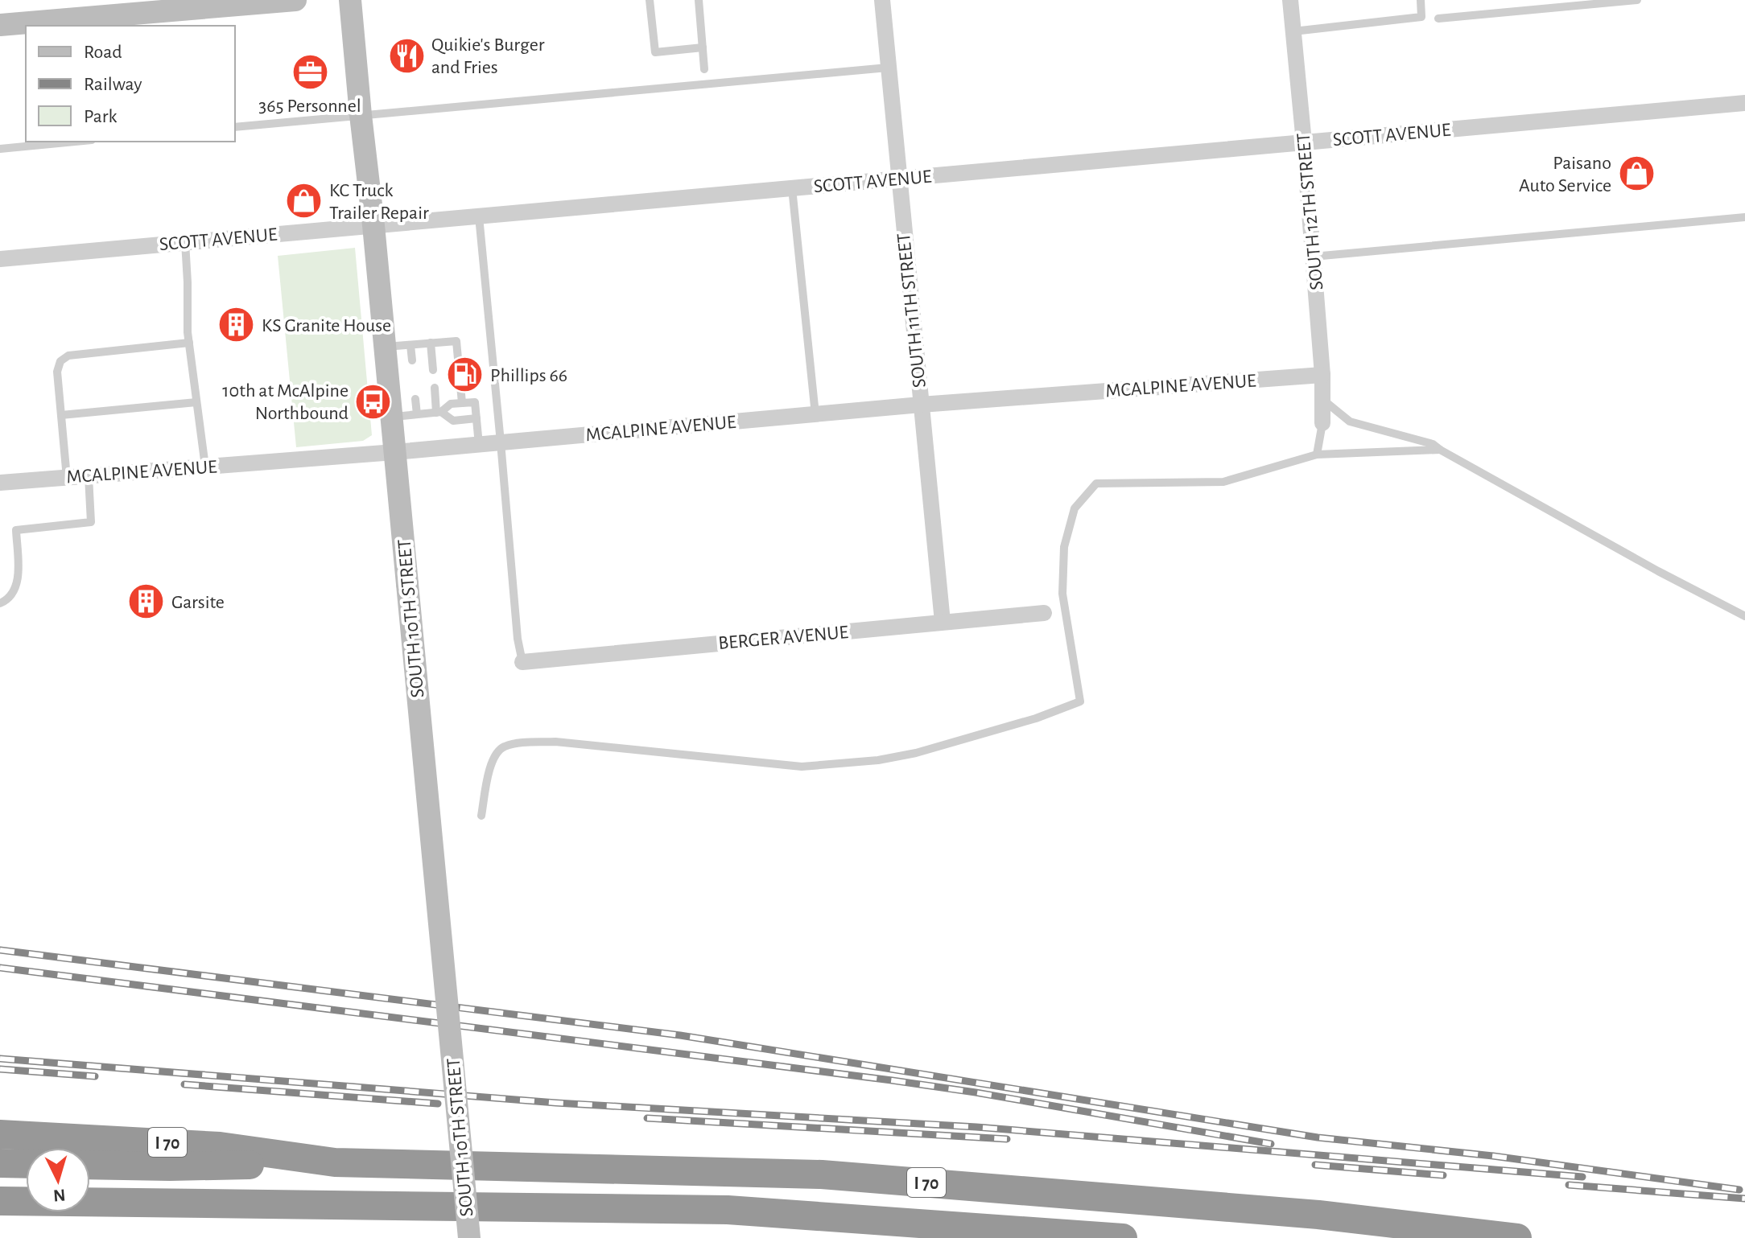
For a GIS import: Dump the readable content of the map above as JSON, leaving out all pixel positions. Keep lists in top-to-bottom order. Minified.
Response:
{"streets":{"highway":["I 70"],"street":["SCOTT AVENUE","SOUTH 12TH STREET","SOUTH 11TH STREET","MCALPINE AVENUE","SOUTH 10TH STREET","BERGER AVENUE"]},"crossings":[["SCOTT AVENUE","SOUTH 12TH STREET"],["SCOTT AVENUE","SOUTH 11TH STREET"],["SCOTT AVENUE","SOUTH 10TH STREET"],["SOUTH 12TH STREET","MCALPINE AVENUE"],["SOUTH 11TH STREET","MCALPINE AVENUE"],["SOUTH 11TH STREET","BERGER AVENUE"],["MCALPINE AVENUE","SOUTH 10TH STREET"]],"places":{"restaurant":["Quikie's Burger and Fries"],"office":["365 Personnel"],"shop":["Paisano Auto Service","KC Truck Trailer Repair"],"building":["KS Granite House","Garsite"],"fuel station":["Phillips 66"],"bus stop":["10th at McAlpine Northbound"]},"legend":["Road","Railway","Park"],"north":"bottom"}
